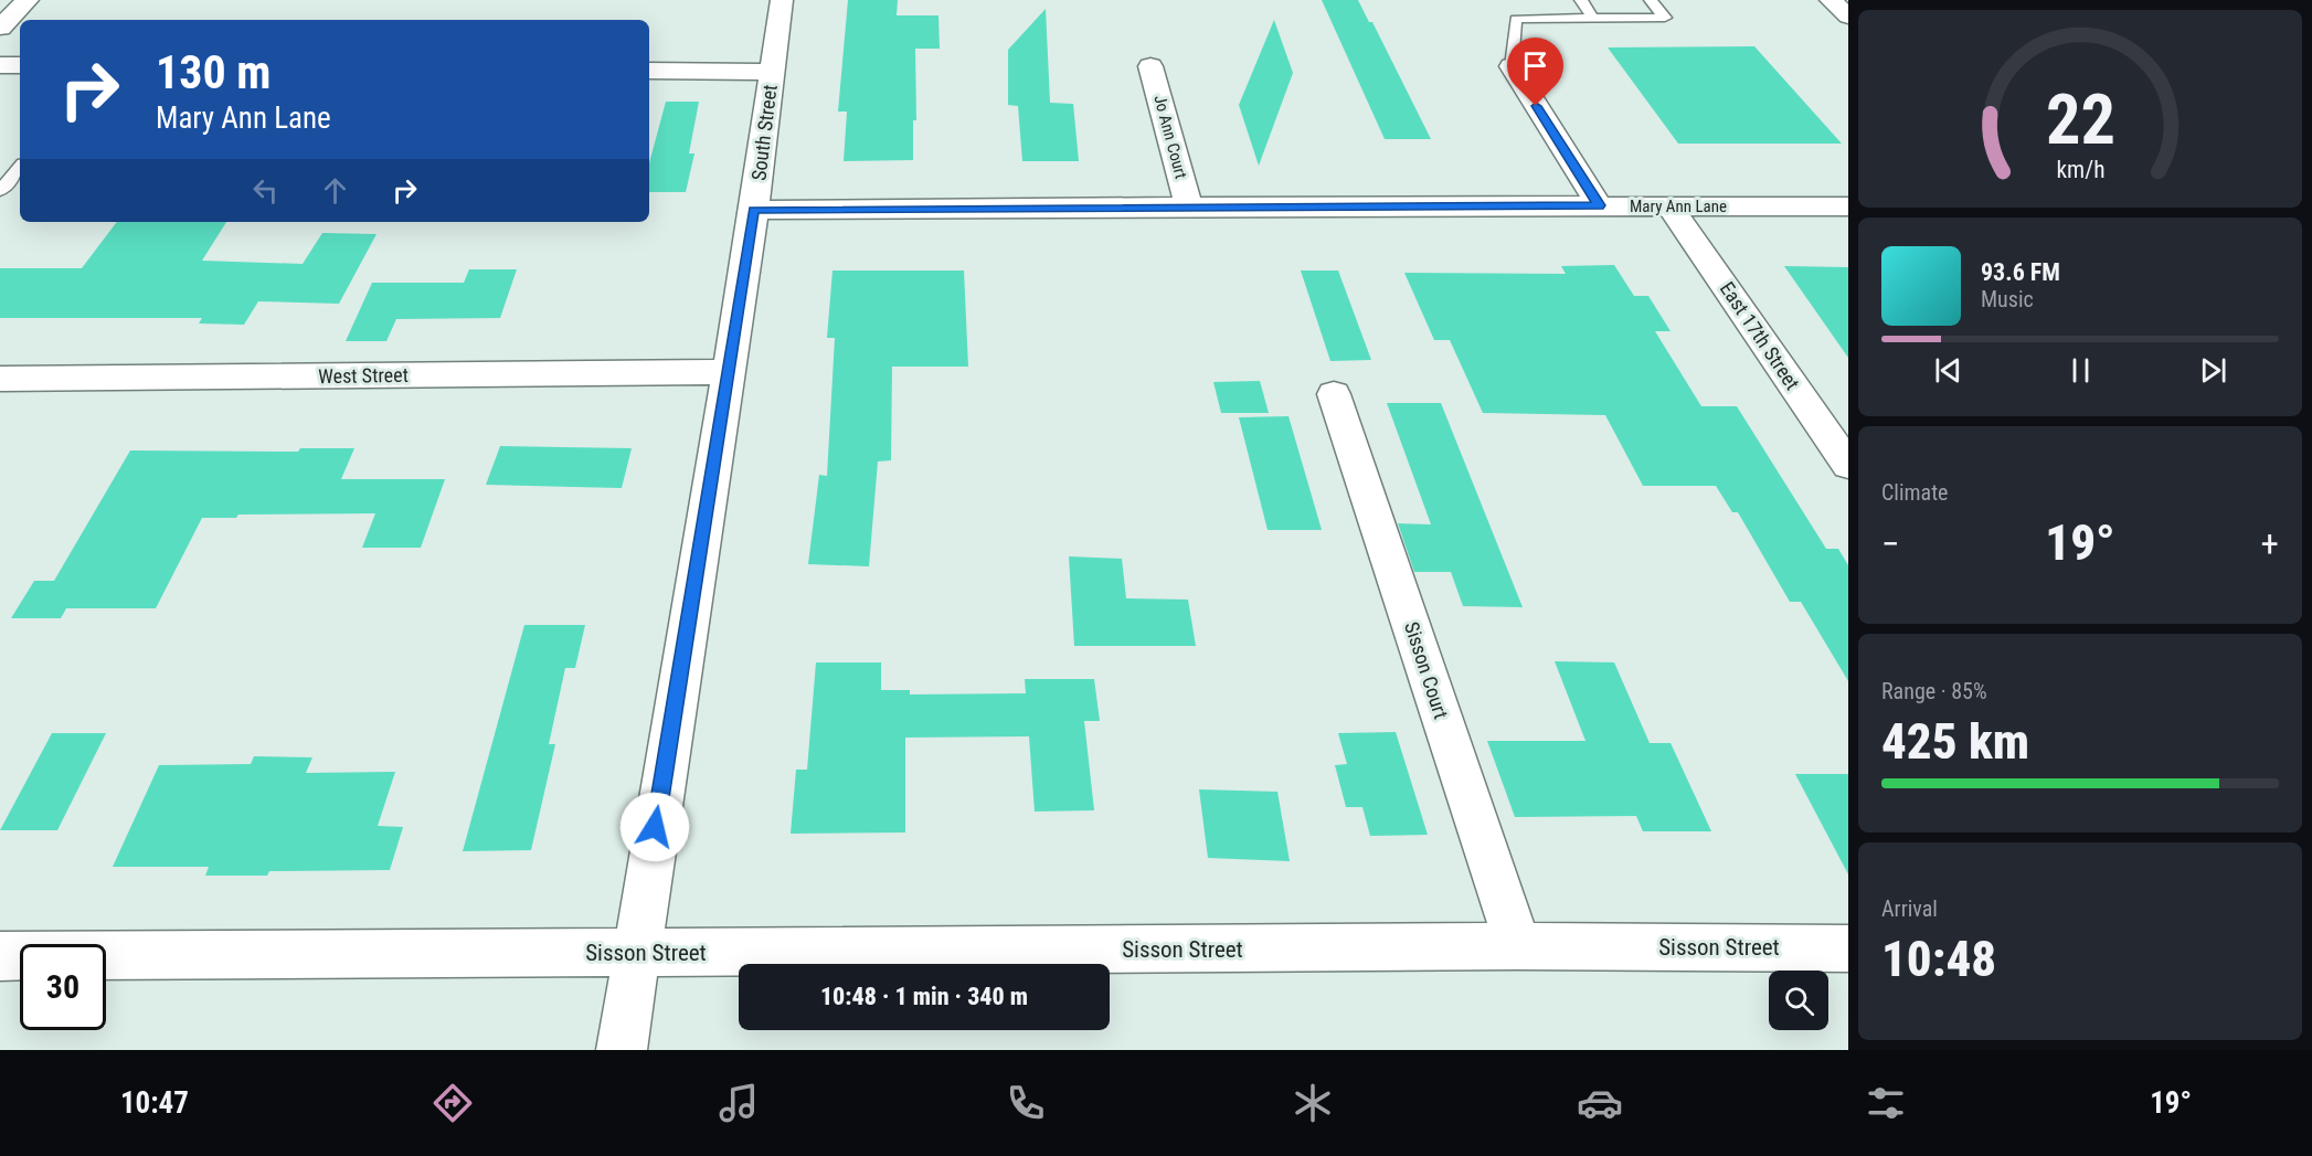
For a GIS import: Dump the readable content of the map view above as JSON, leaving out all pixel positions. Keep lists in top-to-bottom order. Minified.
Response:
{"streets":{"street":["South Street","Jo Ann Court","Mary Ann Lane","East 17th Street","West Street","Sisson Court","Sisson Street"]},"crossings":[["South Street","Mary Ann Lane"],["South Street","West Street"],["South Street","Sisson Street"],["Jo Ann Court","Mary Ann Lane"],["Mary Ann Lane","East 17th Street"],["Sisson Court","Sisson Street"]],"page":{"turn":["130 m","Mary Ann Lane"],"song":["93.6 FM","Music"],"tile":["Climate",["Range · 85%","425 km"],["Arrival","10:48"]],"heat":["−","19°","+"],"limit":"30","trip":"10:48 · 1 min · 340 m","tabs":["10:47","19°"],"gauge":["22","km/h"]}}
